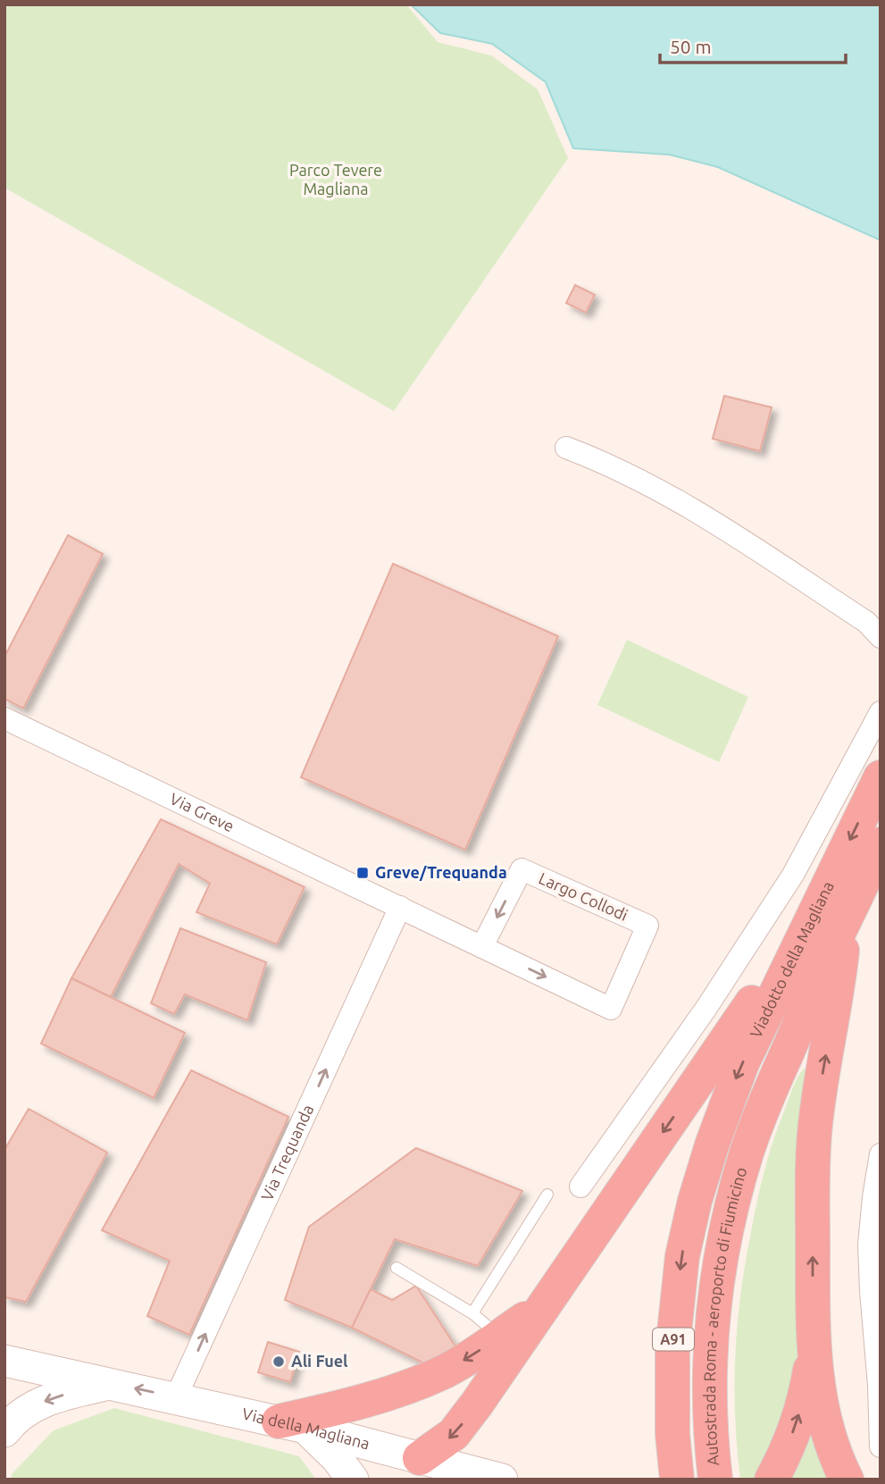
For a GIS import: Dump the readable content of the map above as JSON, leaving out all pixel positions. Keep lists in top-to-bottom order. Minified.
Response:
{"streets":{"highway":["Viadotto della Magliana","Autostrada Roma - aeroporto di Fiumicino","A91"],"main road":["Via della Magliana"],"street":["Via Greve","Largo Collodi","Via Trequanda"]},"crossings":[["Via Greve","Largo Collodi"],["Via Greve","Via Trequanda"],["Largo Collodi","Via Trequanda"],["Viadotto della Magliana","Autostrada Roma - aeroporto di Fiumicino"],["Via Trequanda","Via della Magliana"]],"one_way":["Via Trequanda"],"parks":["Parco Tevere Magliana"],"places":{"transit":["Greve/Trequanda"],"other":["Ali Fuel"]},"scale_bar":"50 m"}
